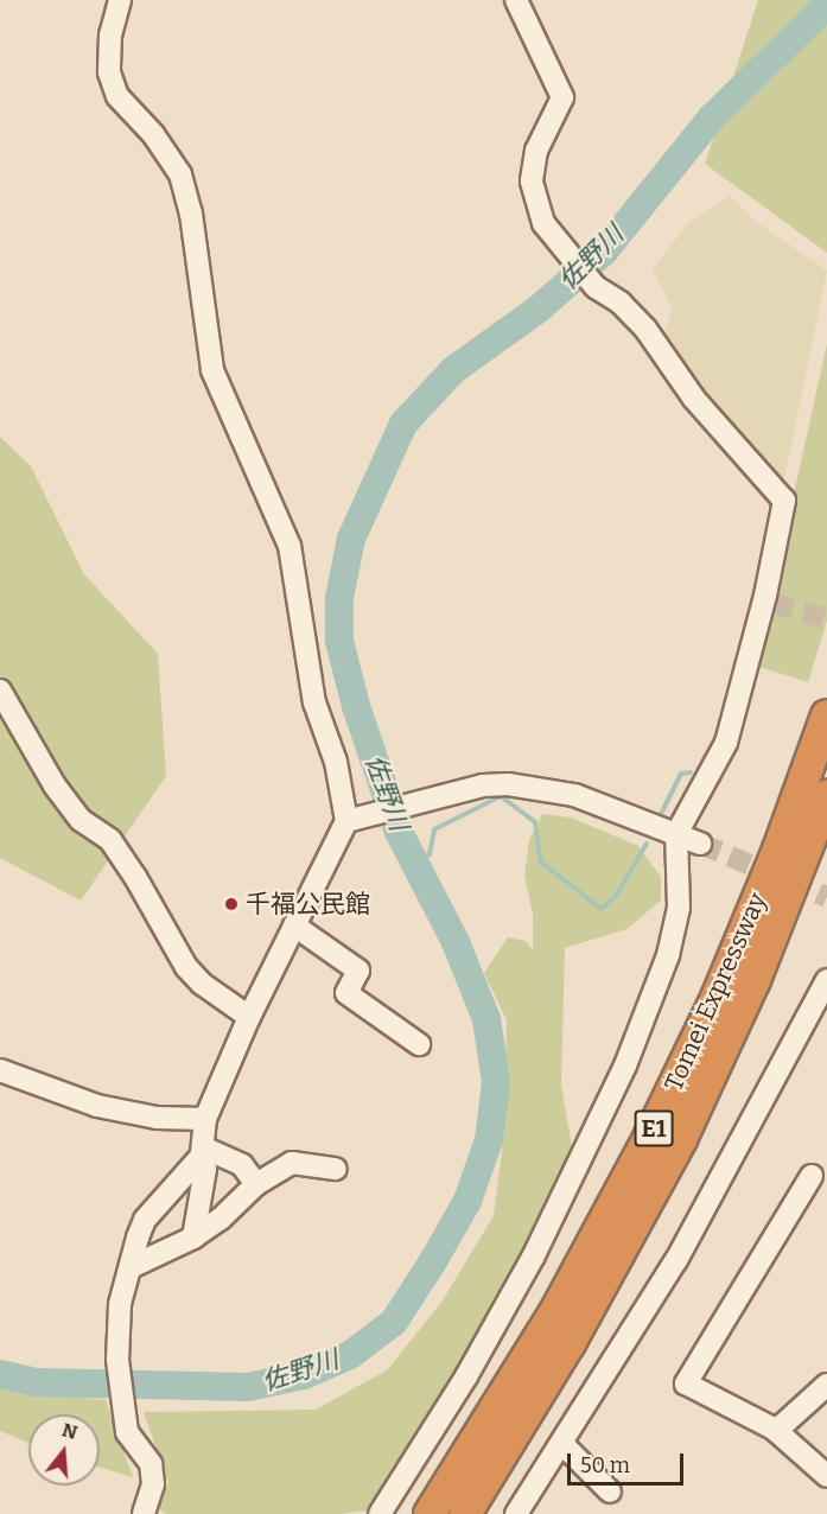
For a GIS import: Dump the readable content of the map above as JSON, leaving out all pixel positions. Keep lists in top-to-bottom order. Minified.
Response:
{"streets":{"highway":["Tomei Expressway","E1"]},"water":["佐野川"],"places":["千福公民館"],"scale_bar":"50 m","north":"top"}
